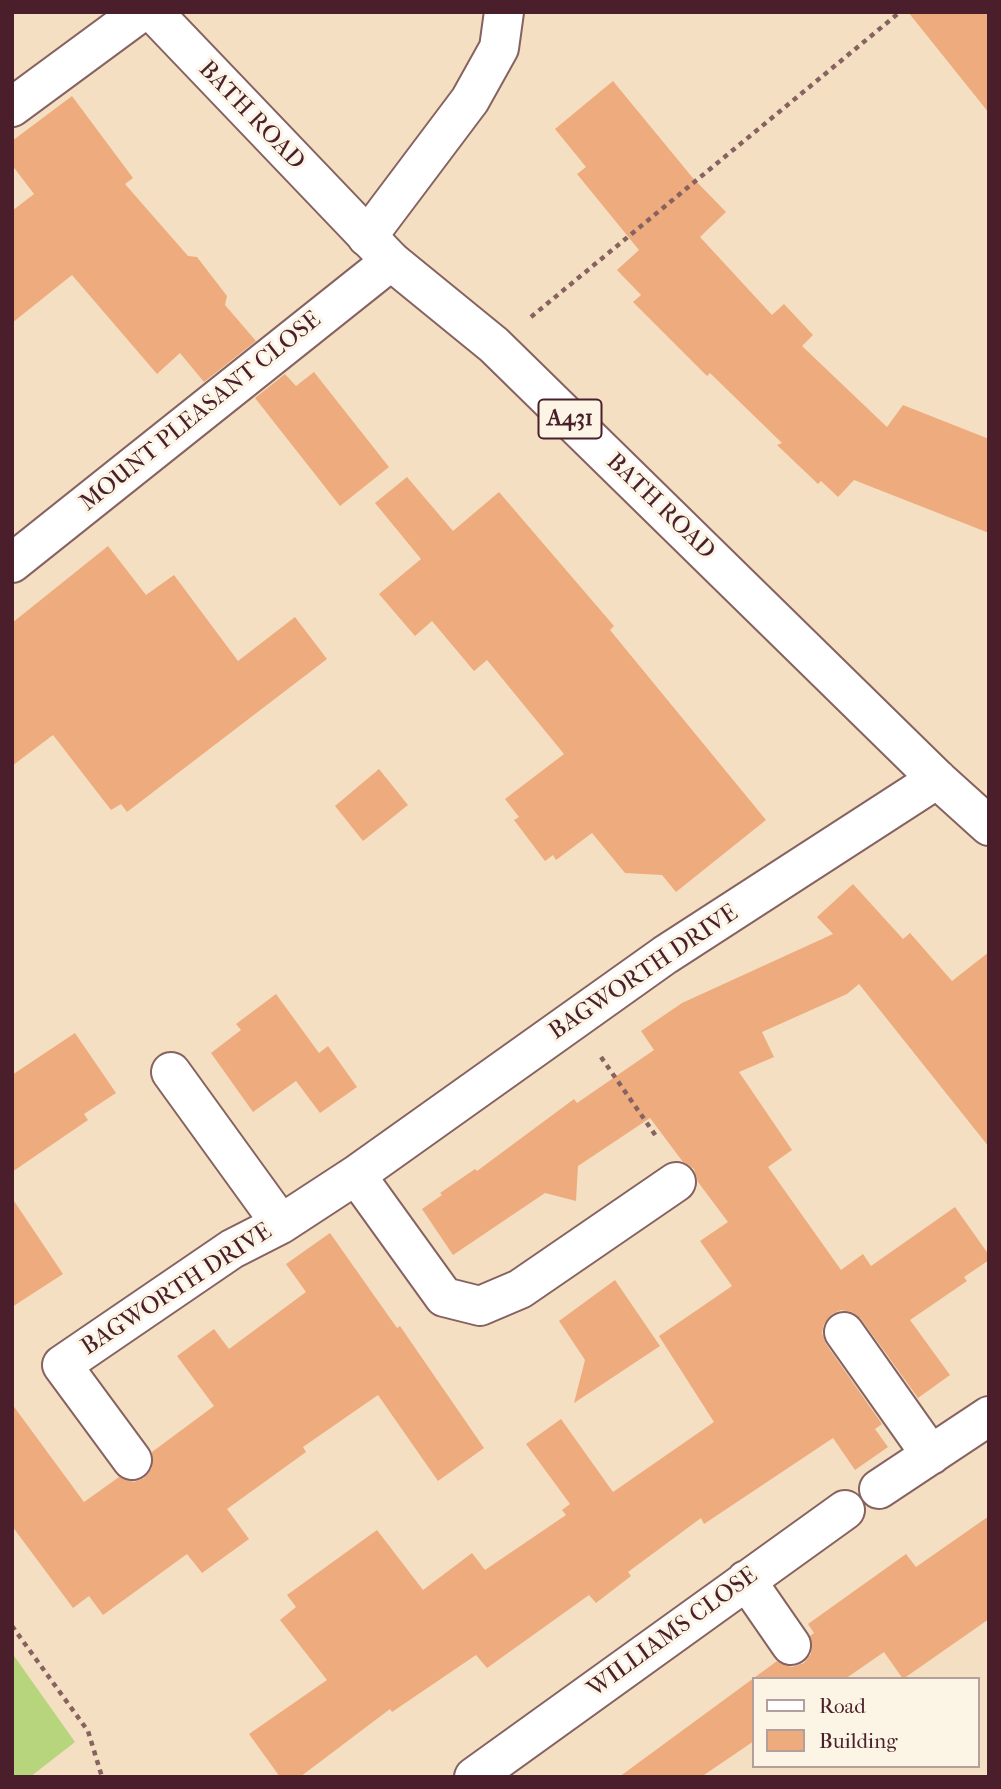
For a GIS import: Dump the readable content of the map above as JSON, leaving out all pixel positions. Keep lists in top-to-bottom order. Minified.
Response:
{"streets":{"street":["BATH ROAD","MOUNT PLEASANT CLOSE","A431","BAGWORTH DRIVE","WILLIAMS CLOSE"]},"crossings":[["BATH ROAD","MOUNT PLEASANT CLOSE"],["BATH ROAD","BAGWORTH DRIVE"]],"legend":["Road","Building"]}
